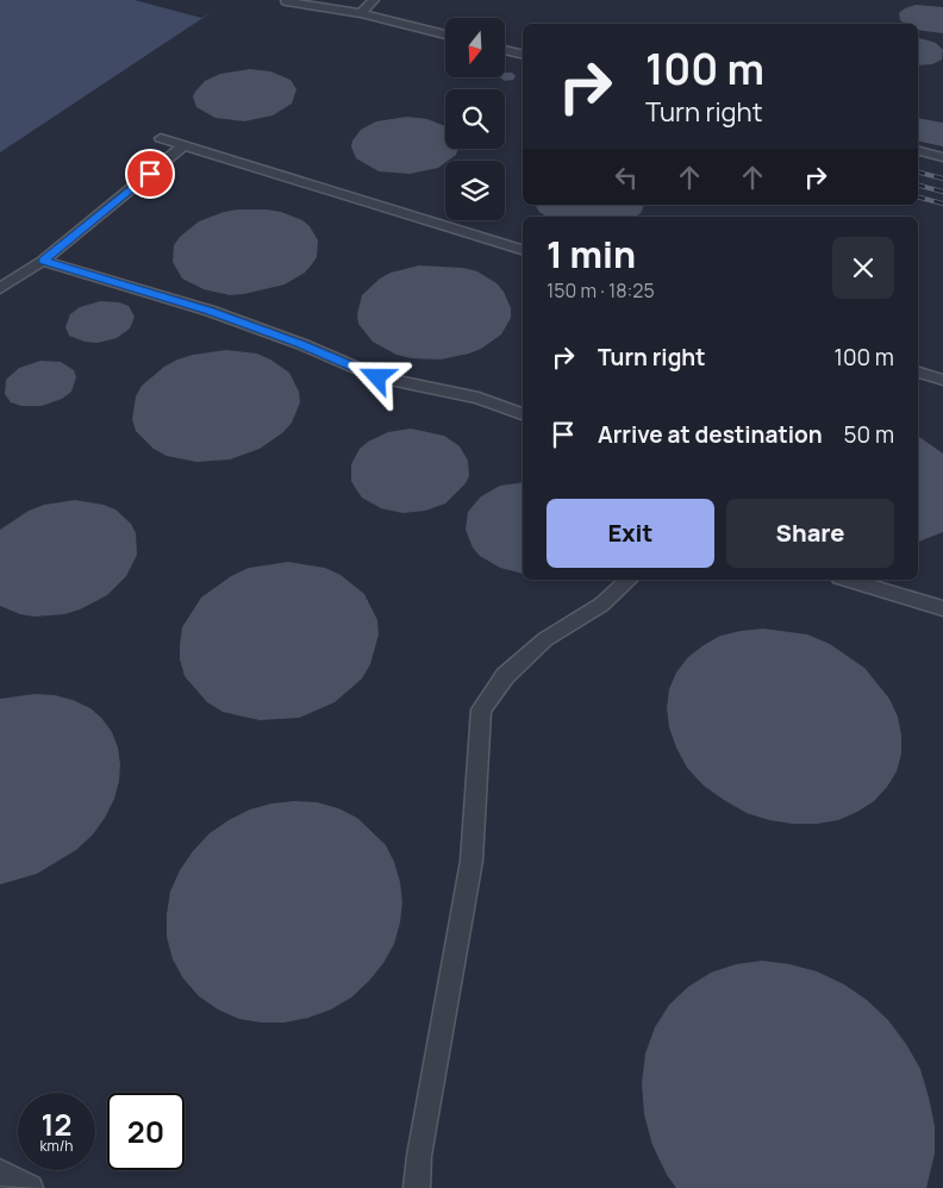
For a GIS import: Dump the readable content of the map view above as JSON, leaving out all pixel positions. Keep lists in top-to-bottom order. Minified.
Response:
{"north":"bottom","page":{"turn":["100 m","Turn right"],"heading":["1 min","150 m · 18:25"],"list":[{"name":"Turn right","value":"100 m"},{"name":"Arrive at destination","value":"50 m"}],"buttons":["Exit","Share"],"speed":"12 km/h","limit":"20"}}
